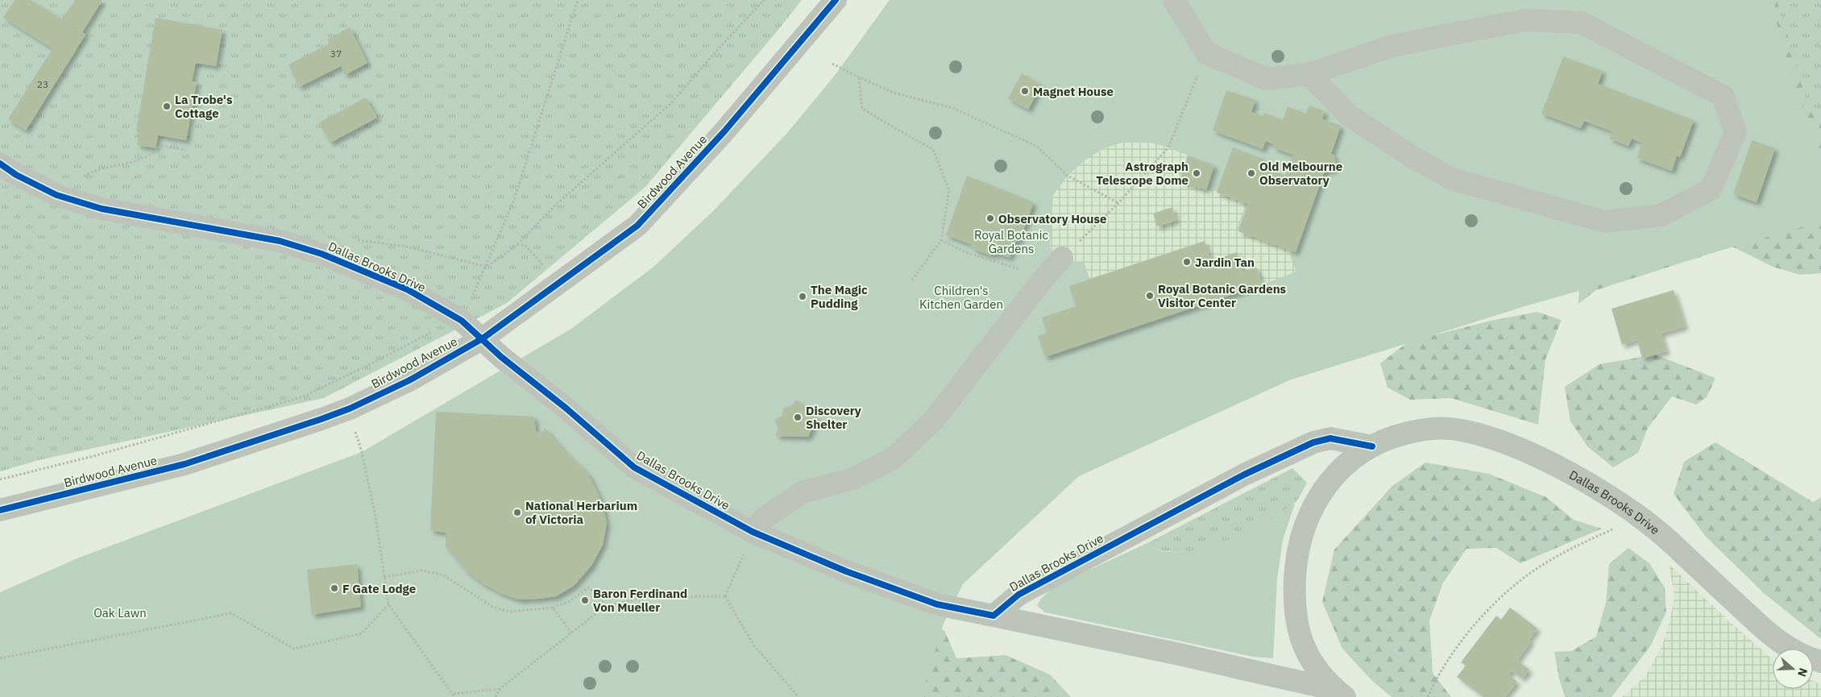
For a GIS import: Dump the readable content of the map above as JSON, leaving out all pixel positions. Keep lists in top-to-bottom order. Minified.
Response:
{"streets":{"street":["Birdwood Avenue","Dallas Brooks Drive"]},"crossings":[["Birdwood Avenue","Dallas Brooks Drive"]],"parks":["Royal Botanic Gardens","Children's Kitchen Garden","Oak Lawn"],"places":["Magnet House","La Trobe's Cottage","Astrograph Telescope Dome","Old Melbourne Observatory","Observatory House","Jardin Tan","Royal Botanic Gardens Visitor Center","The Magic Pudding","Discovery Shelter","National Herbarium of Victoria","F Gate Lodge","Baron Ferdinand Von Mueller"],"house_numbers":["37","23"],"north":"right"}
